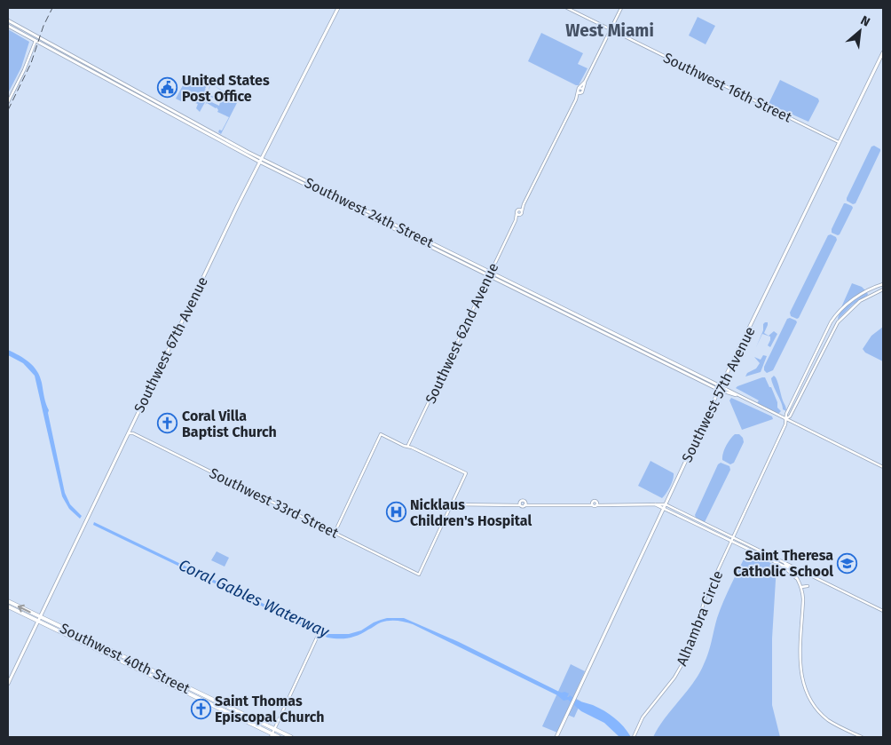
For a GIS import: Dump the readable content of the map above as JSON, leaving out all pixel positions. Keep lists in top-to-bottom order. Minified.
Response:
{"streets":{"main road":["Southwest 24th Street","Southwest 67th Avenue","Southwest 57th Avenue","Southwest 40th Street"],"street":["Southwest 16th Street","Southwest 62nd Avenue","Southwest 33rd Street","Alhambra Circle"]},"crossings":[["Southwest 16th Street","Southwest 57th Avenue"],["Southwest 24th Street","Southwest 62nd Avenue"],["Southwest 24th Street","Southwest 67th Avenue"],["Southwest 24th Street","Southwest 57th Avenue"],["Southwest 24th Street","Alhambra Circle"],["Southwest 67th Avenue","Southwest 33rd Street"],["Southwest 67th Avenue","Southwest 40th Street"]],"districts":["West Miami"],"water":["Coral Gables Waterway"],"places":{"public building":["United States Post Office"],"church":["Coral Villa Baptist Church","Saint Thomas Episcopal Church"],"hospital":["Nicklaus Children's Hospital"],"school or university":["Saint Theresa Catholic School"]},"north":"top right"}
